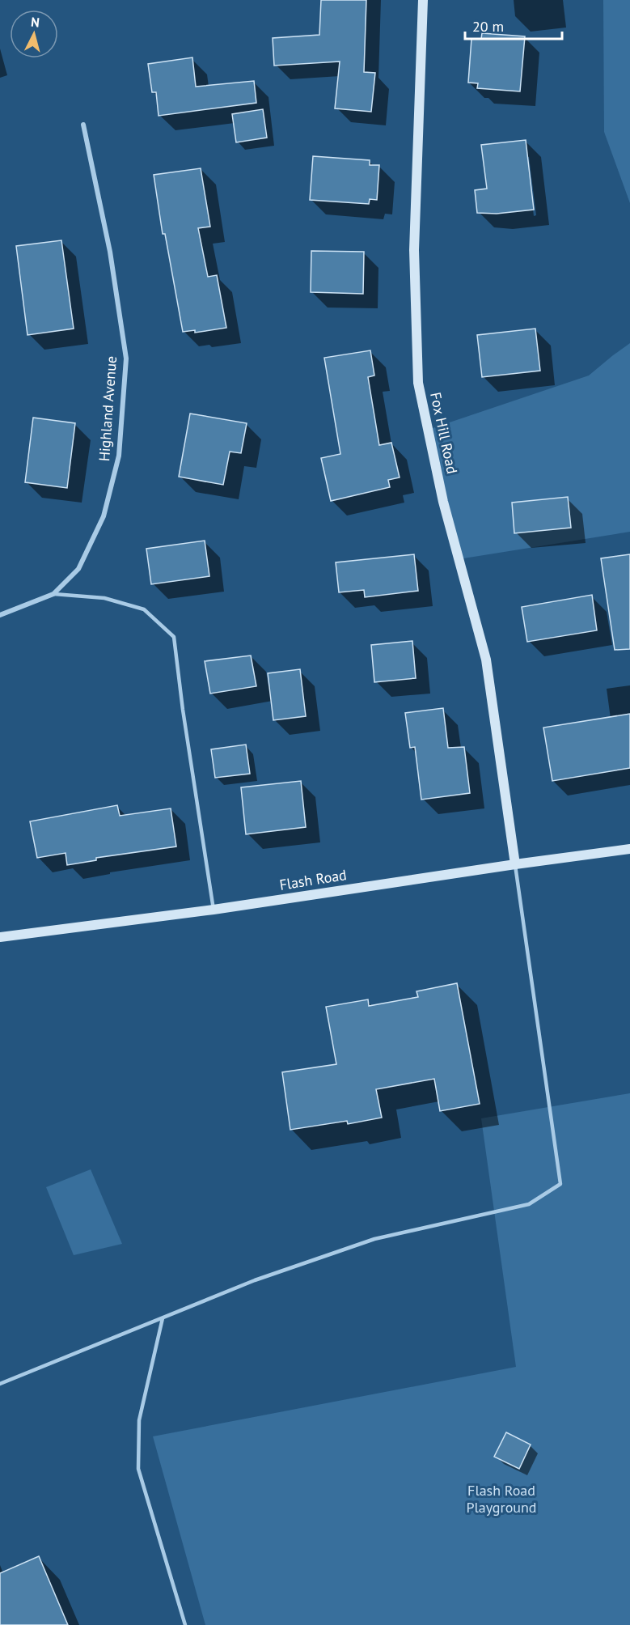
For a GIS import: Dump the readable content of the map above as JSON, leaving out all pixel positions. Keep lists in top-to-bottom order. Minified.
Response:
{"streets":{"street":["Highland Avenue","Fox Hill Road","Flash Road"]},"crossings":[["Fox Hill Road","Flash Road"]],"parks":["Flash Road Playground"],"scale_bar":"20 m","north":"top"}
